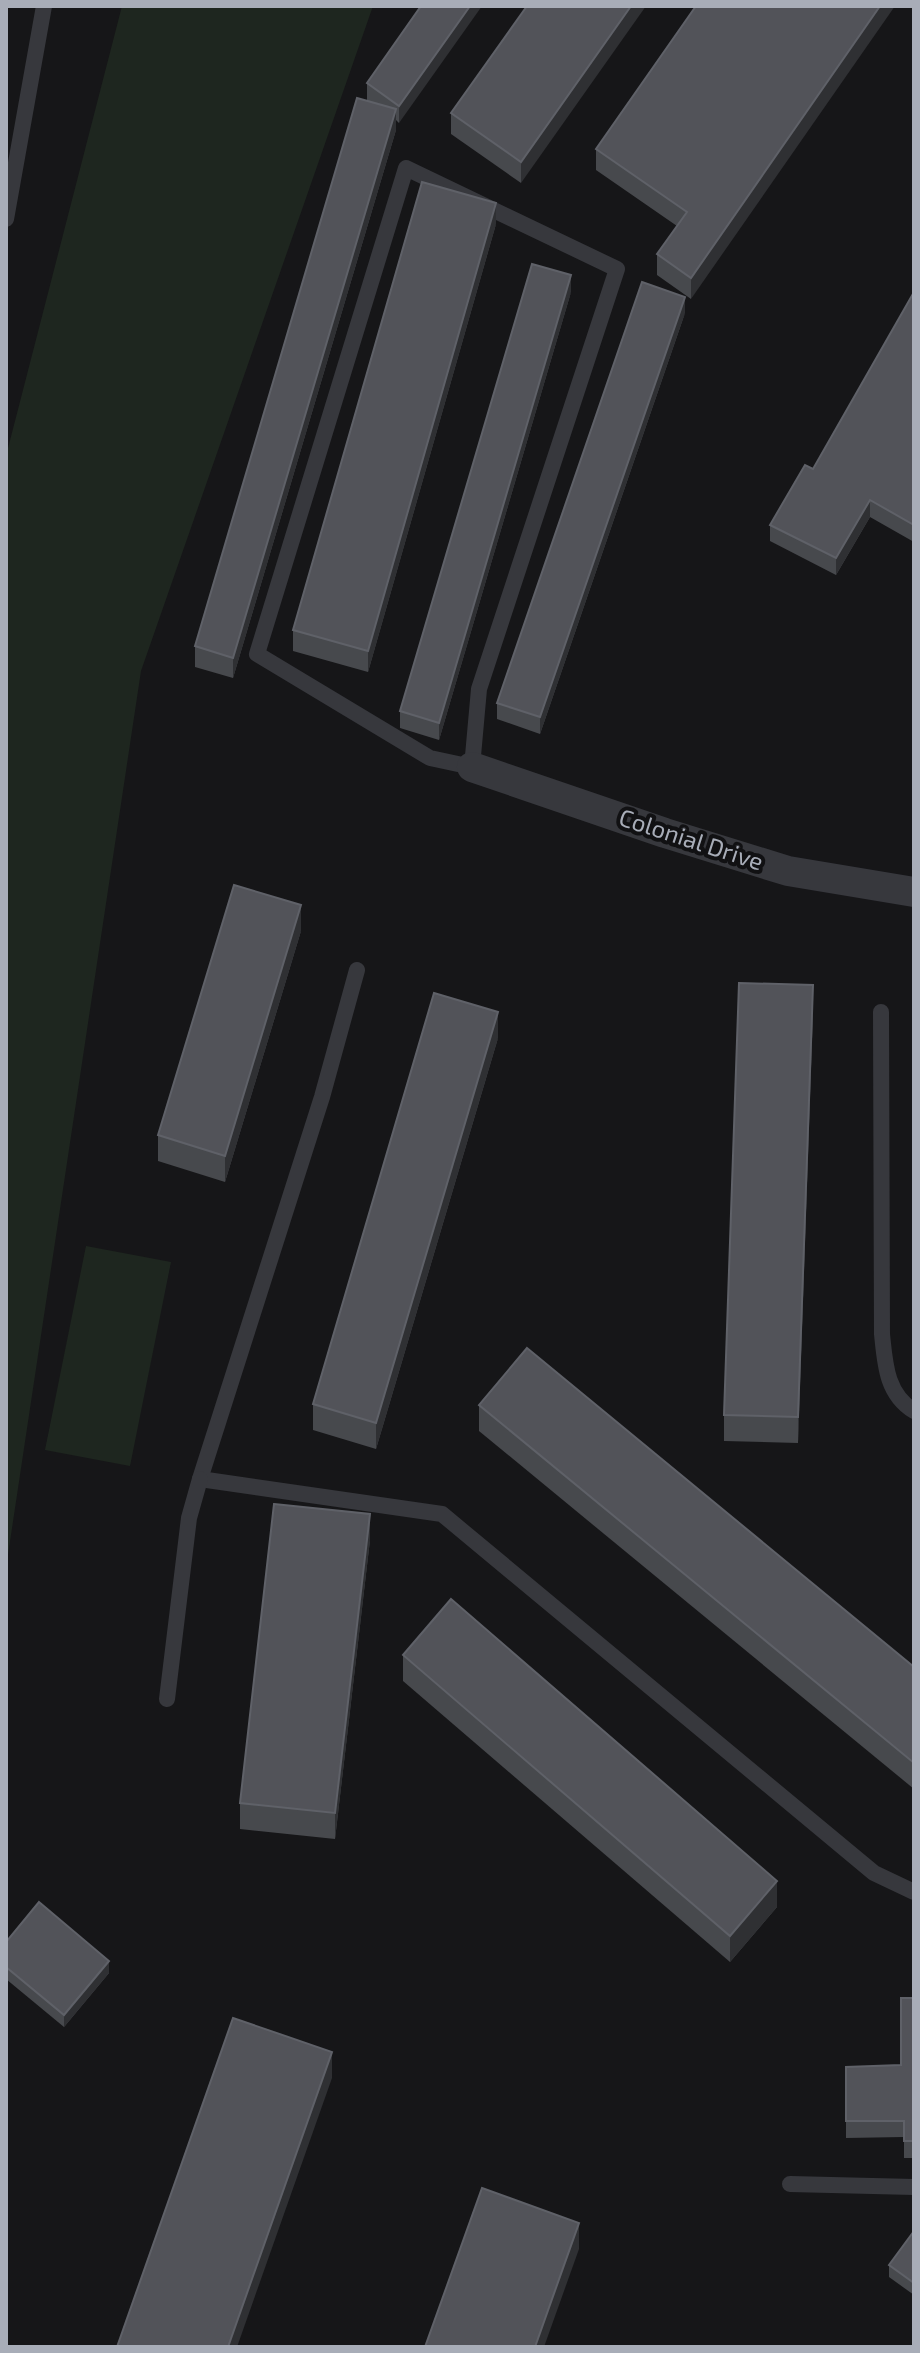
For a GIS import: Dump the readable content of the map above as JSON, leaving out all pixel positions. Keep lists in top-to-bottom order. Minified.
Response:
{"streets":{"street":["Colonial Drive"]}}
